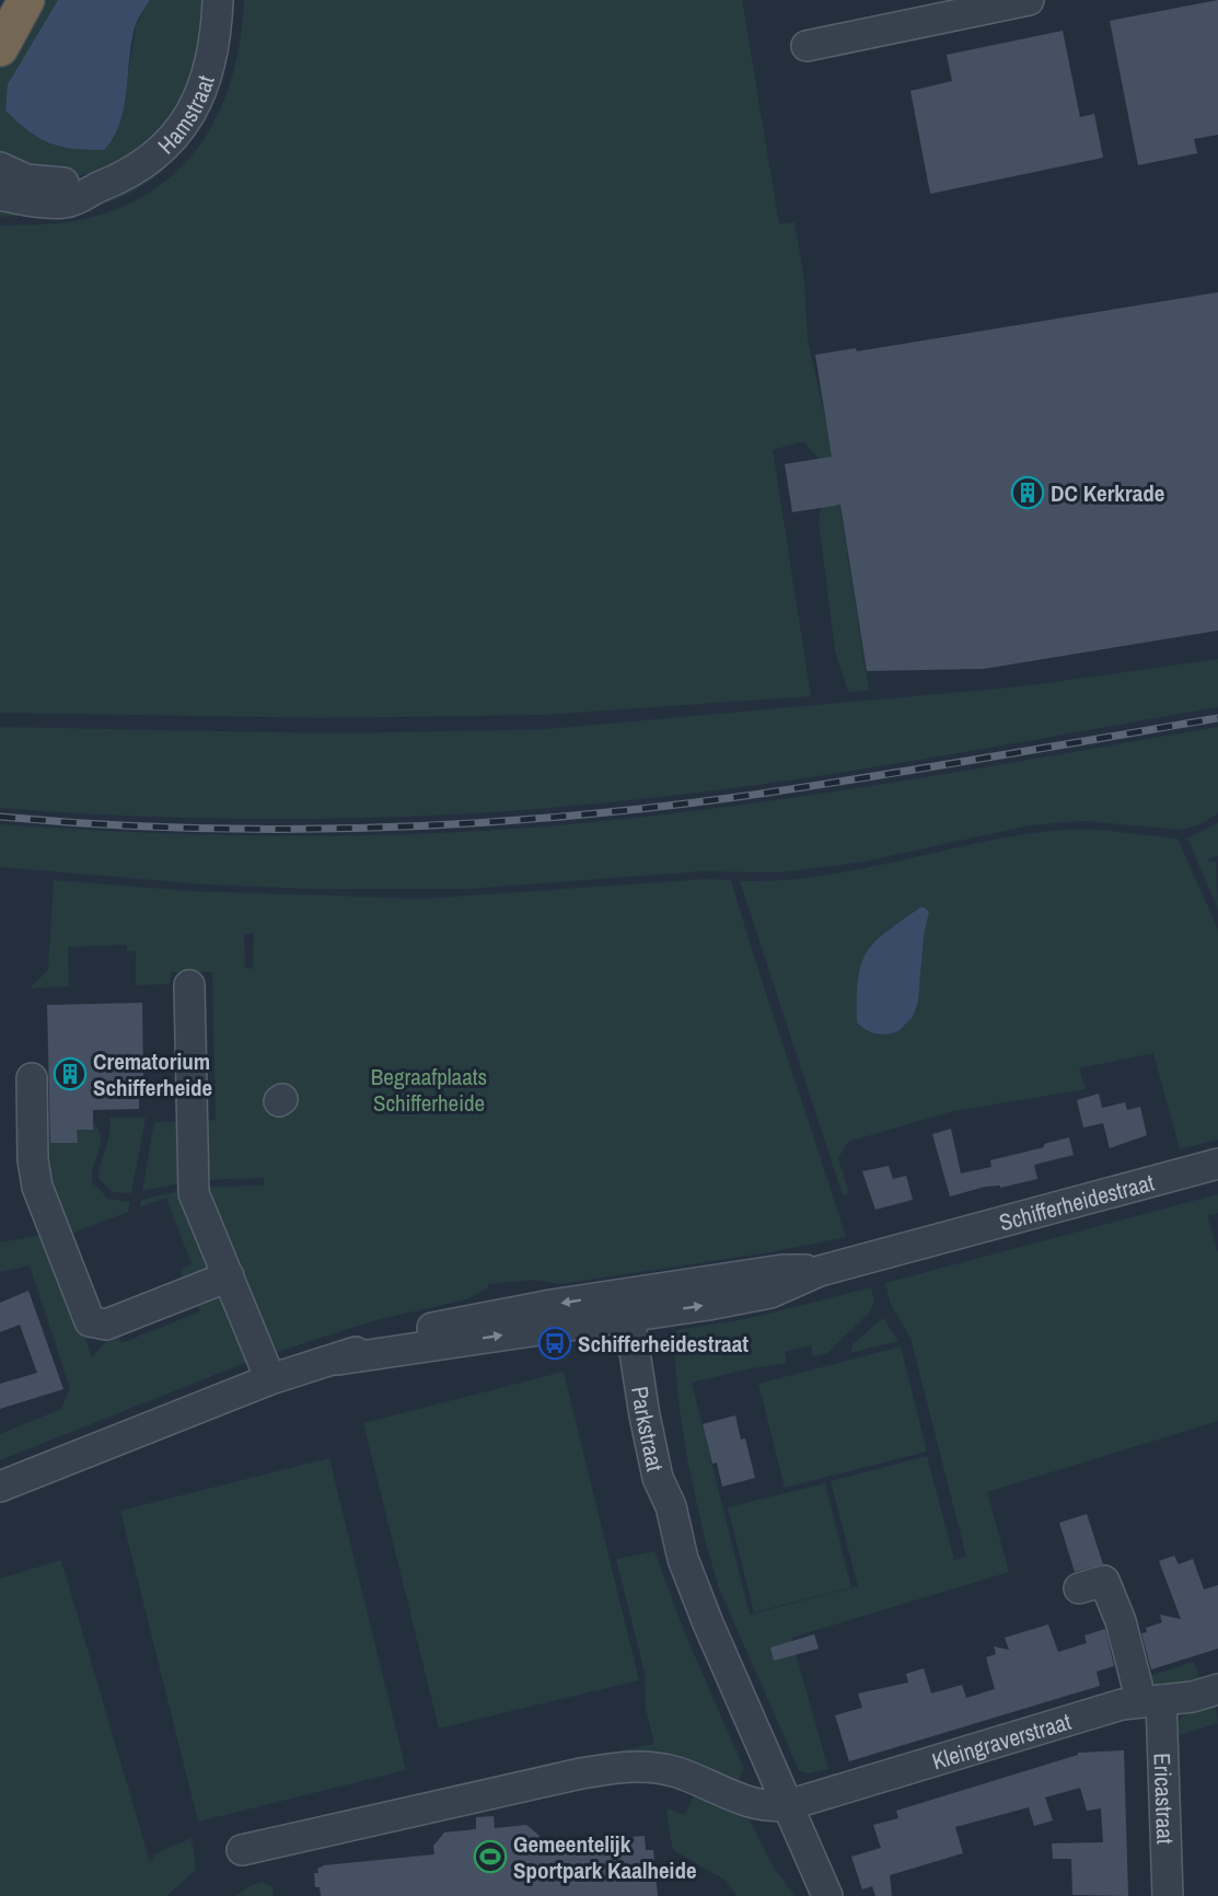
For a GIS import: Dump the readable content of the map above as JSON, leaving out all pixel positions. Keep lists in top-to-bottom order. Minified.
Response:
{"streets":{"street":["Hamstraat","Schifferheidestraat","Parkstraat","Kleingraverstraat","Ericastraat"]},"crossings":[["Schifferheidestraat","Parkstraat"],["Parkstraat","Kleingraverstraat"],["Kleingraverstraat","Ericastraat"]],"parks":["Begraafplaats Schifferheide"],"places":{"building":["DC Kerkrade","Crematorium Schifferheide"],"bus stop":["Schifferheidestraat"],"sports":["Gemeentelijk Sportpark Kaalheide"]}}
